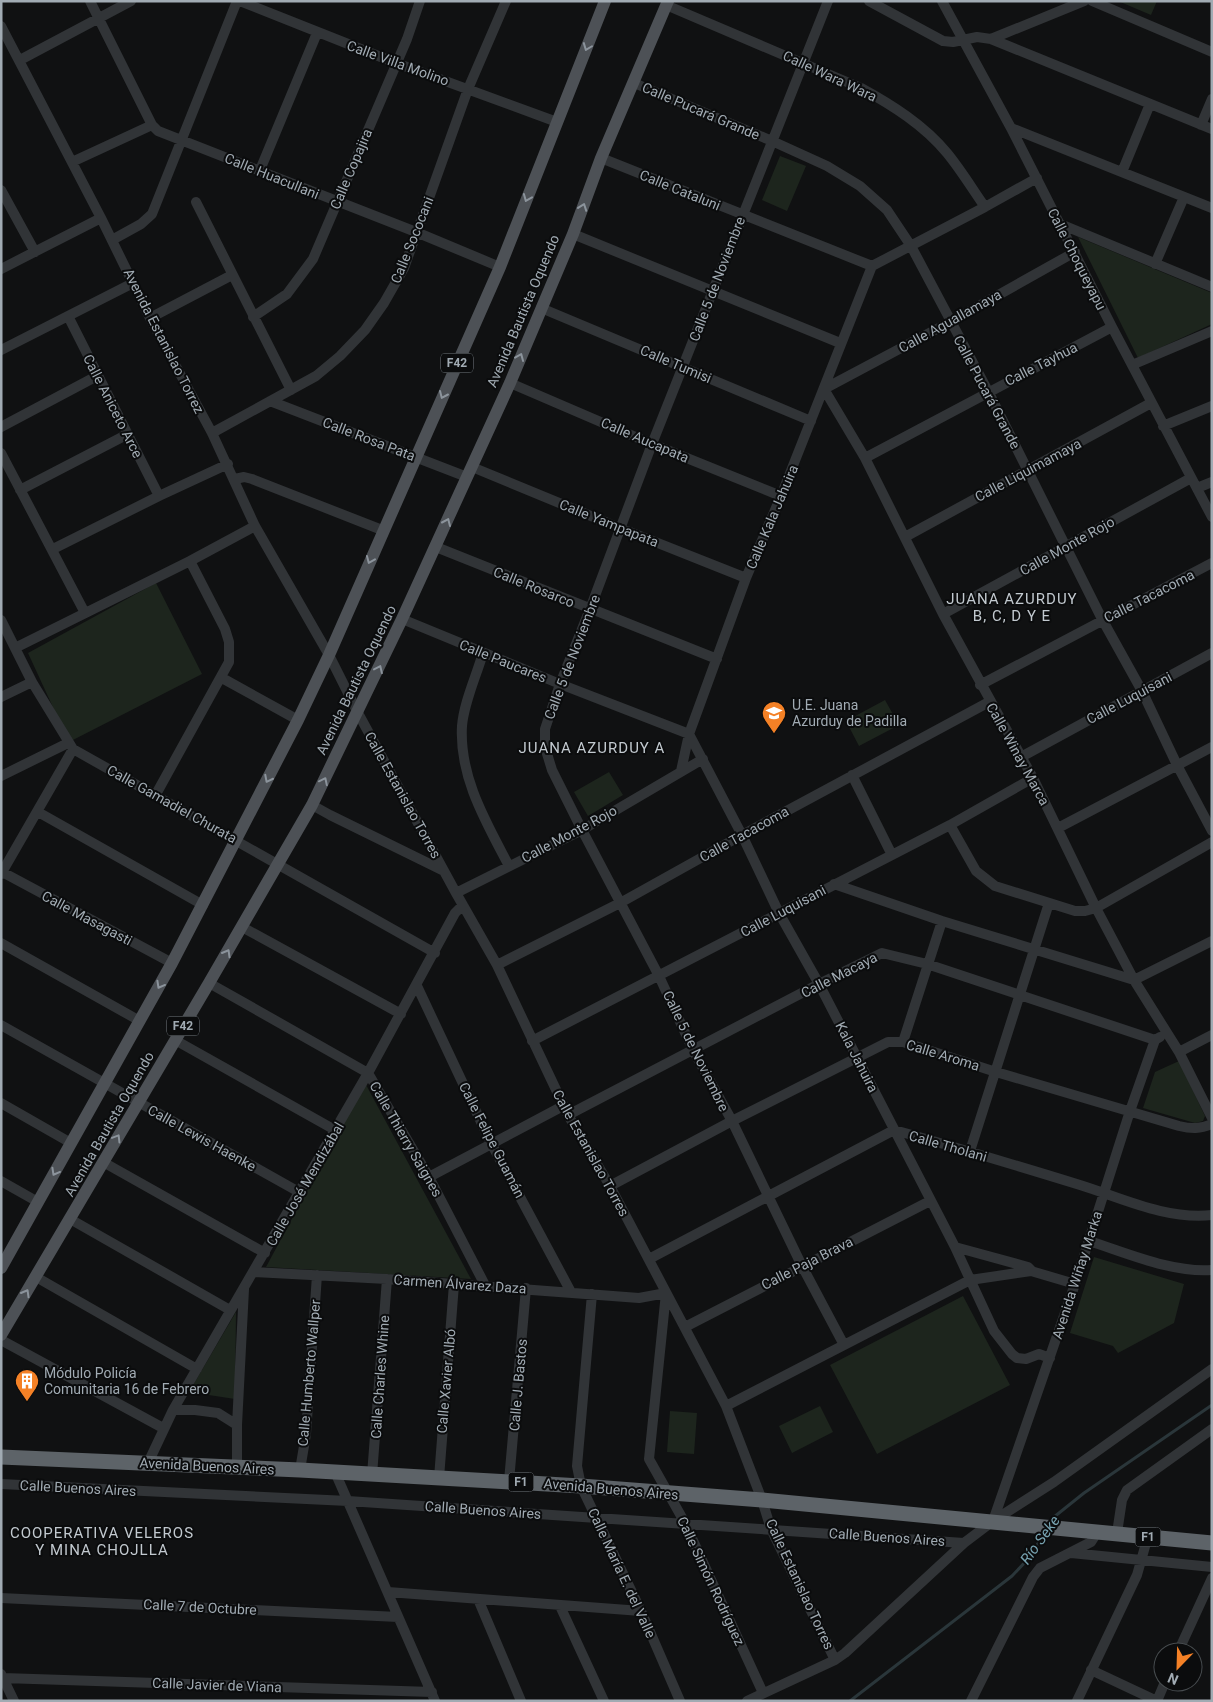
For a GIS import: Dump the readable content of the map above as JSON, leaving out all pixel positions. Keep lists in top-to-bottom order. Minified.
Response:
{"streets":{"highway":["Avenida Buenos Aires","F1"],"main road":["Avenida Bautista Oquendo","F42"],"street":["Calle Villa Molino","Calle Wara Wara","Calle Pucará Grande","Calle Copajira","Calle Huacullani","Calle Cataluni","Calle Sococani","Calle Choqueyapu","Calle 5 de Noviembre","Calle Aguallamaya","Avenida Estanislao Torrez","Calle Tumisi","Calle Tayhua","Calle Aniceto Arce","Calle Rosa Pata","Calle Aucapata","Calle Liquimamaya","Calle Kala Jahuira","Calle Yampapata","Calle Monte Rojo","Calle Rosarco","Calle Tacacoma","Calle Paucares","Calle Luquisani","Calle Winay Marca","Calle Estanislao Torres","Calle Gamadiel Churata","Calle Masagasti","Calle Macaya","Calle Aroma","Kala Jahuira","Calle Lewis Haenke","Calle Thierry Saignes","Calle Felipe Guamán","Calle Tholani","Calle José Mendizábal","Calle Paja Brava","Avenida Wiñay Marka","Carmen Álvarez Daza","Calle Humberto Wallper","Calle Charles Whine","Calle Xavier Albó","Calle J. Bastos","Calle Buenos Aires","Calle María E. del Valle","Calle Simón Rodríguez","Calle 7 de Octubre","Calle Javier de Viana"]},"crossings":[["Calle Villa Molino","Calle Copajira"],["Calle Villa Molino","Calle Sococani"],["Calle Villa Molino","Avenida Bautista Oquendo"],["Calle Wara Wara","Calle 5 de Noviembre"],["Calle Wara Wara","Avenida Bautista Oquendo"],["Calle Pucará Grande","Calle 5 de Noviembre"],["Calle Pucará Grande","Avenida Bautista Oquendo"],["Calle Pucará Grande","Calle Aguallamaya"],["Calle Pucará Grande","Calle Tayhua"],["Calle Pucará Grande","Calle Liquimamaya"],["Calle Pucará Grande","Calle Monte Rojo"],["Calle Pucará Grande","Calle Tacacoma"],["Calle Pucará Grande","Calle Luquisani"],["Calle Copajira","Calle Huacullani"],["Calle Huacullani","Calle Sococani"],["Calle Huacullani","Avenida Bautista Oquendo"],["Calle Cataluni","Calle 5 de Noviembre"],["Calle Cataluni","Avenida Bautista Oquendo"],["Calle Cataluni","Calle Kala Jahuira"],["Calle Sococani","Avenida Estanislao Torrez"],["Calle Sococani","Calle Rosa Pata"],["Calle Choqueyapu","Calle Aguallamaya"],["Calle Choqueyapu","Calle Tayhua"],["Calle Choqueyapu","Calle Liquimamaya"],["Calle Choqueyapu","Calle Monte Rojo"],["Calle 5 de Noviembre","Calle Tumisi"],["Calle 5 de Noviembre","Calle Aucapata"],["Calle 5 de Noviembre","Calle Yampapata"],["Calle 5 de Noviembre","Calle Monte Rojo"],["Calle 5 de Noviembre","Calle Rosarco"],["Calle 5 de Noviembre","Calle Tacacoma"],["Calle 5 de Noviembre","Calle Paucares"],["Calle 5 de Noviembre","Calle Luquisani"],["Calle 5 de Noviembre","Calle Macaya"],["Calle 5 de Noviembre","Calle Aroma"],["Calle 5 de Noviembre","Calle Tholani"],["Calle 5 de Noviembre","Calle Paja Brava"],["Avenida Bautista Oquendo","Avenida Estanislao Torrez"],["Avenida Bautista Oquendo","Calle Tumisi"],["Avenida Bautista Oquendo","Calle Rosa Pata"],["Avenida Bautista Oquendo","Calle Aucapata"],["Avenida Bautista Oquendo","Calle Yampapata"],["Avenida Bautista Oquendo","Calle Rosarco"],["Avenida Bautista Oquendo","Calle Paucares"],["Avenida Bautista Oquendo","Calle Estanislao Torres"],["Avenida Bautista Oquendo","Calle Gamadiel Churata"],["Avenida Bautista Oquendo","Calle Masagasti"],["Avenida Bautista Oquendo","Calle Lewis Haenke"],["Avenida Bautista Oquendo","Calle Thierry Saignes"],["Calle Aguallamaya","Calle Kala Jahuira"],["Calle Aguallamaya","Calle Winay Marca"],["Avenida Estanislao Torrez","Calle Estanislao Torres"],["Calle Tumisi","Calle Kala Jahuira"],["Calle Tayhua","Calle Winay Marca"],["Calle Rosa Pata","Calle Yampapata"],["Calle Aucapata","Calle Kala Jahuira"],["Calle Liquimamaya","Calle Winay Marca"],["Calle Kala Jahuira","Calle Yampapata"],["Calle Kala Jahuira","Calle Monte Rojo"],["Calle Kala Jahuira","Calle Rosarco"],["Calle Kala Jahuira","Calle Paucares"],["Calle Kala Jahuira","Calle Winay Marca"],["Calle Kala Jahuira","Kala Jahuira"],["Calle Monte Rojo","Calle Winay Marca"],["Calle Monte Rojo","Calle Estanislao Torres"],["Calle Monte Rojo","Kala Jahuira"],["Calle Tacacoma","Calle Winay Marca"],["Calle Tacacoma","Calle Estanislao Torres"],["Calle Tacacoma","Kala Jahuira"],["Calle Paucares","Kala Jahuira"],["Calle Luquisani","Calle Winay Marca"],["Calle Luquisani","Calle Estanislao Torres"],["Calle Luquisani","Kala Jahuira"],["Calle Estanislao Torres","Calle Macaya"],["Calle Estanislao Torres","Calle Aroma"],["Calle Estanislao Torres","Calle Tholani"],["Calle Estanislao Torres","Calle José Mendizábal"],["Calle Estanislao Torres","Calle Paja Brava"],["Calle Estanislao Torres","Carmen Álvarez Daza"],["Calle Estanislao Torres","Avenida Buenos Aires"],["Calle Estanislao Torres","Calle Buenos Aires"],["Calle Estanislao Torres","Calle Simón Rodríguez"],["Calle Gamadiel Churata","Calle José Mendizábal"],["Calle Macaya","Kala Jahuira"],["Calle Macaya","Calle Thierry Saignes"],["Calle Macaya","Calle Felipe Guamán"],["Calle Macaya","Avenida Wiñay Marka"],["Calle Aroma","Kala Jahuira"],["Calle Aroma","Avenida Wiñay Marka"],["Kala Jahuira","Calle Tholani"],["Kala Jahuira","Calle Paja Brava"],["Kala Jahuira","Avenida Wiñay Marka"],["Calle Lewis Haenke","Calle José Mendizábal"],["Calle Thierry Saignes","Calle José Mendizábal"],["Calle Thierry Saignes","Carmen Álvarez Daza"],["Calle Felipe Guamán","Calle José Mendizábal"],["Calle Felipe Guamán","Carmen Álvarez Daza"],["Calle Tholani","Avenida Wiñay Marka"],["Calle José Mendizábal","Carmen Álvarez Daza"],["Calle José Mendizábal","Avenida Buenos Aires"],["Avenida Wiñay Marka","Avenida Buenos Aires"],["Carmen Álvarez Daza","Calle Humberto Wallper"],["Carmen Álvarez Daza","Calle Charles Whine"],["Carmen Álvarez Daza","Calle Xavier Albó"],["Carmen Álvarez Daza","Calle J. Bastos"],["Carmen Álvarez Daza","Calle María E. del Valle"],["Carmen Álvarez Daza","Calle Simón Rodríguez"],["Calle Humberto Wallper","Avenida Buenos Aires"],["Calle Charles Whine","Avenida Buenos Aires"],["Calle Xavier Albó","Avenida Buenos Aires"],["Calle J. Bastos","Avenida Buenos Aires"],["Avenida Buenos Aires","F1"],["Avenida Buenos Aires","Calle María E. del Valle"],["Avenida Buenos Aires","Calle Simón Rodríguez"],["Calle Buenos Aires","Calle María E. del Valle"],["Calle Buenos Aires","Calle Simón Rodríguez"]],"districts":["JUANA AZURDUY B, C, D Y E","JUANA AZURDUY A","COOPERATIVA VELEROS Y MINA CHOJLLA"],"water":["Río Seke"],"places":{"school or university":["U.E. Juana Azurduy de Padilla"],"building":["Módulo Policía Comunitaria 16 de Febrero"]},"north":"bottom left"}
